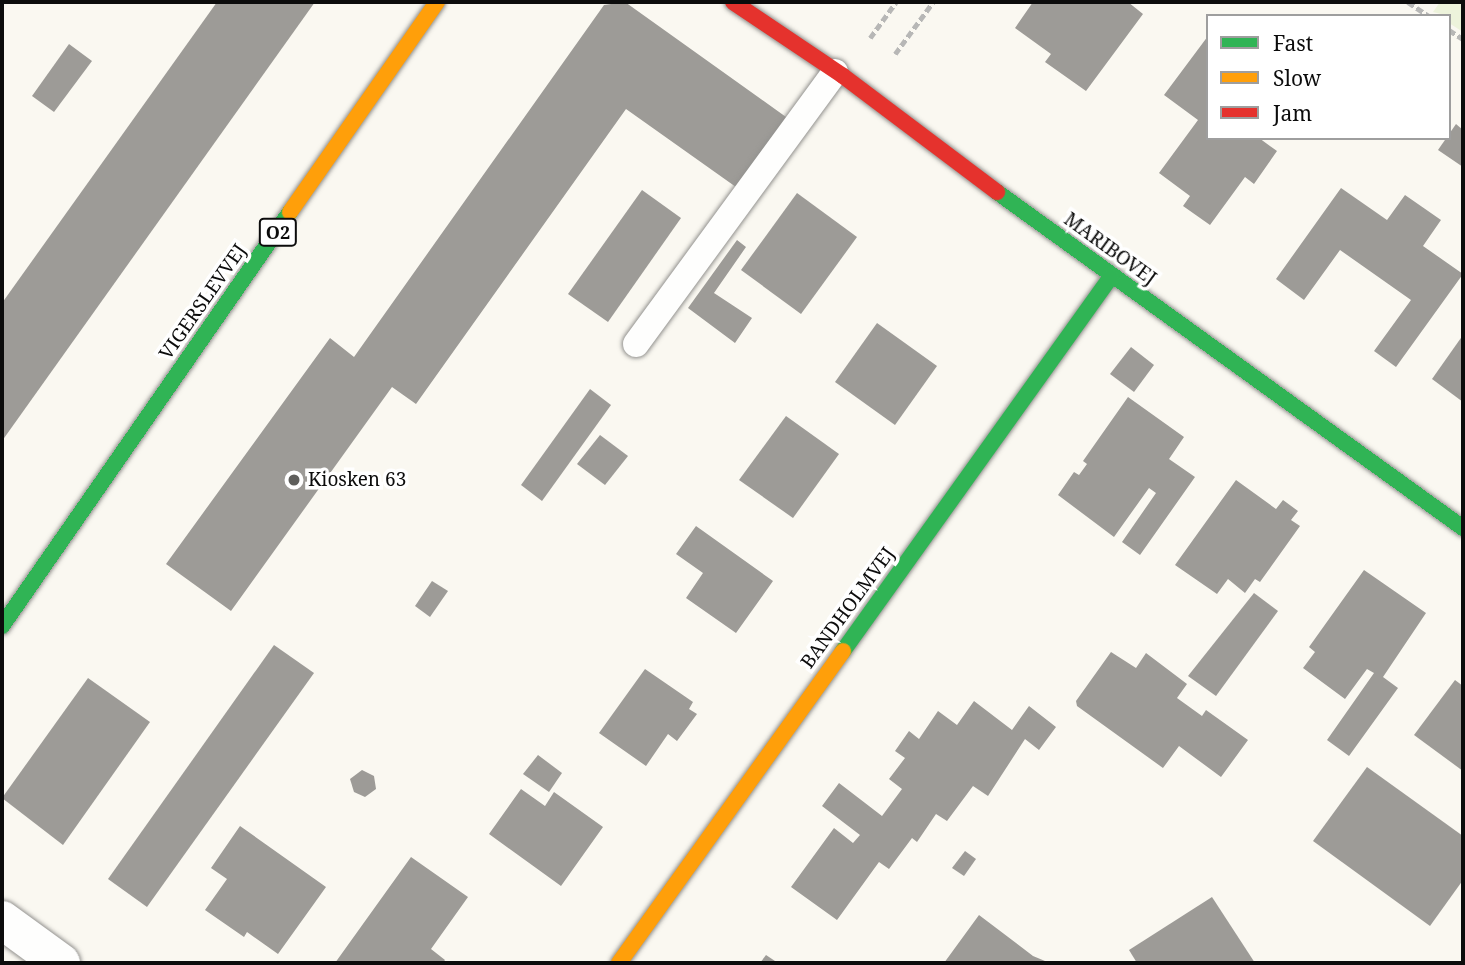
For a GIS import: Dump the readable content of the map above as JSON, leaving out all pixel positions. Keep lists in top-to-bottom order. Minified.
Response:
{"streets":{"street":["O2","MARIBOVEJ","VIGERSLEVVEJ","BANDHOLMVEJ"]},"crossings":[["MARIBOVEJ","BANDHOLMVEJ"]],"places":["Kiosken 63"],"legend":["Fast","Slow","Jam"]}
